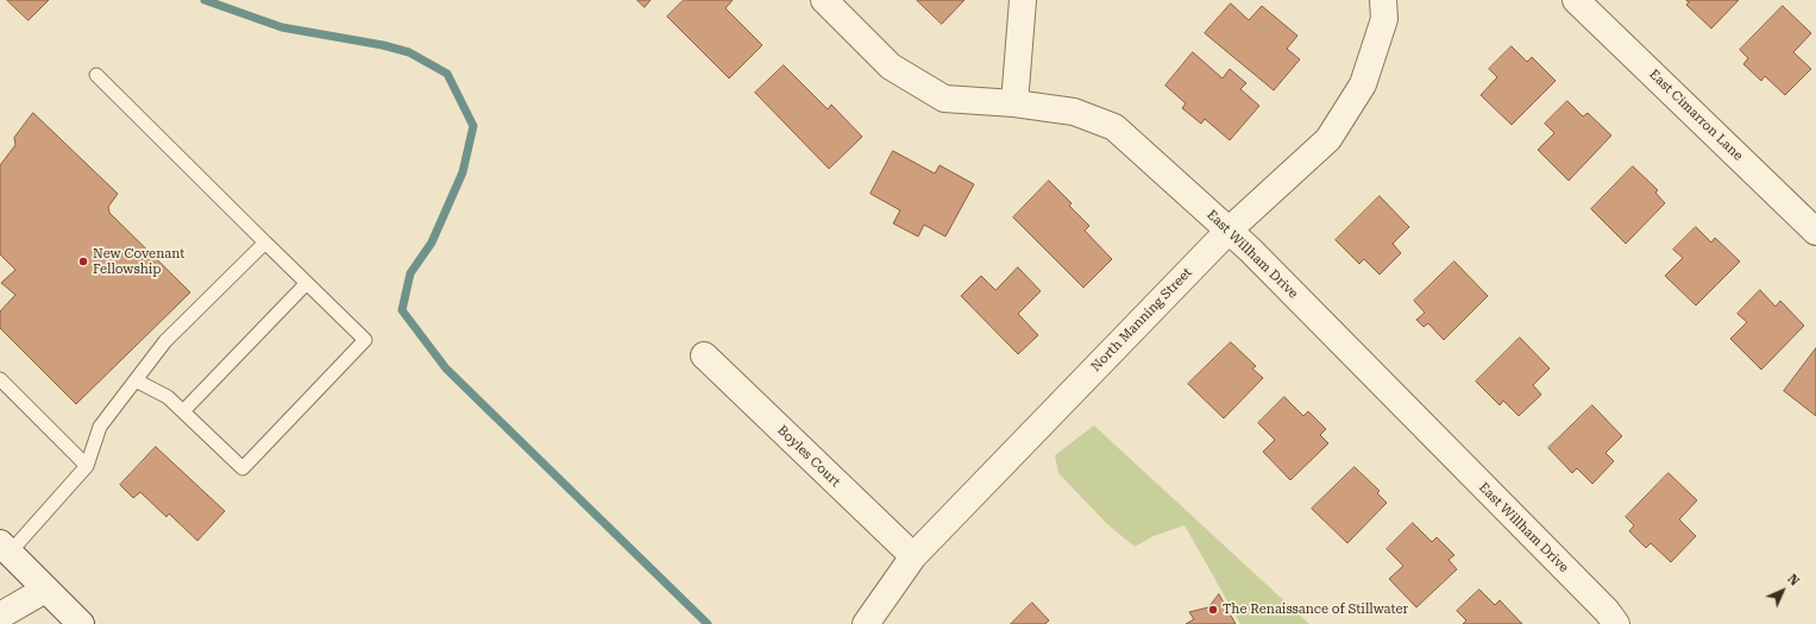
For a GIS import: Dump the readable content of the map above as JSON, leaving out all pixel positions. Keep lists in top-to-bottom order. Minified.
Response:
{"streets":{"street":["East Cimarron Lane","East Willham Drive","North Manning Street","Boyles Court"]},"crossings":[["East Willham Drive","North Manning Street"],["North Manning Street","Boyles Court"]],"places":["New Covenant Fellowship","The Renaissance of Stillwater"],"north":"top right"}
